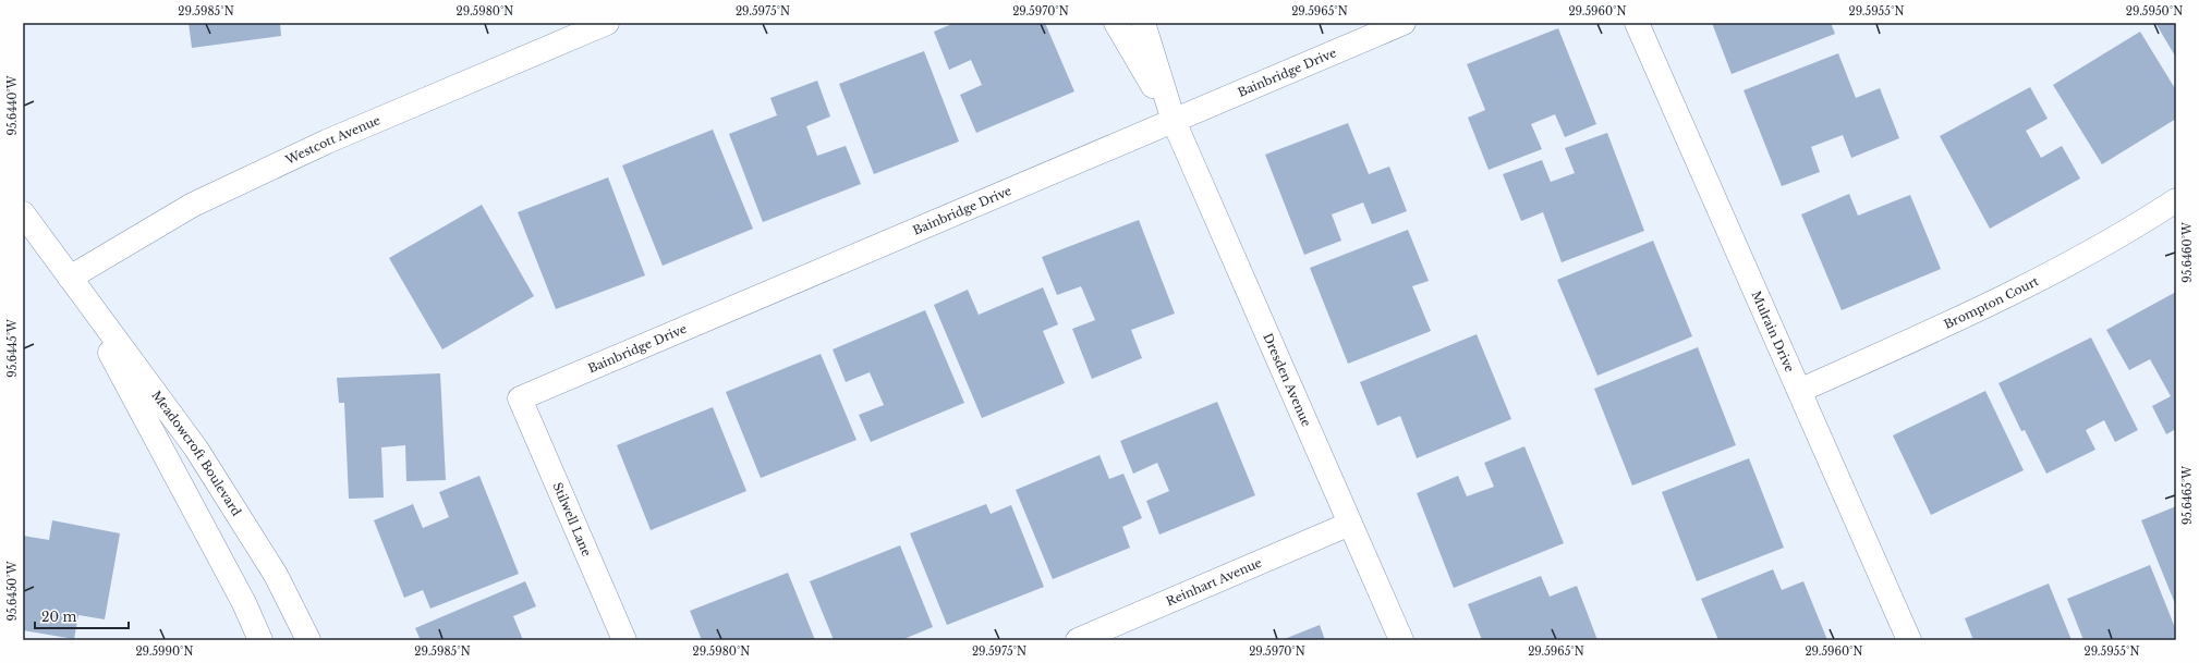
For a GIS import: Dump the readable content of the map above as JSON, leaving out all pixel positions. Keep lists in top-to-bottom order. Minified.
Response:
{"streets":{"street":["Bainbridge Drive","Westcott Avenue","Brompton Court","Mulrain Drive","Dresden Avenue","Meadowcroft Boulevard","Stilwell Lane","Reinhart Avenue"]},"crossings":[["Bainbridge Drive","Dresden Avenue"],["Bainbridge Drive","Stilwell Lane"],["Westcott Avenue","Meadowcroft Boulevard"],["Brompton Court","Mulrain Drive"],["Dresden Avenue","Reinhart Avenue"]],"scale_bar":"20 m","coordinates":["29.5985°N","29.5980°N","29.5975°N","29.5970°N","29.5965°N","29.5960°N","29.5955°N","29.5950°N","95.6440°W","95.6460°W","95.6445°W","95.6465°W","95.6450°W","29.5990°N"]}
